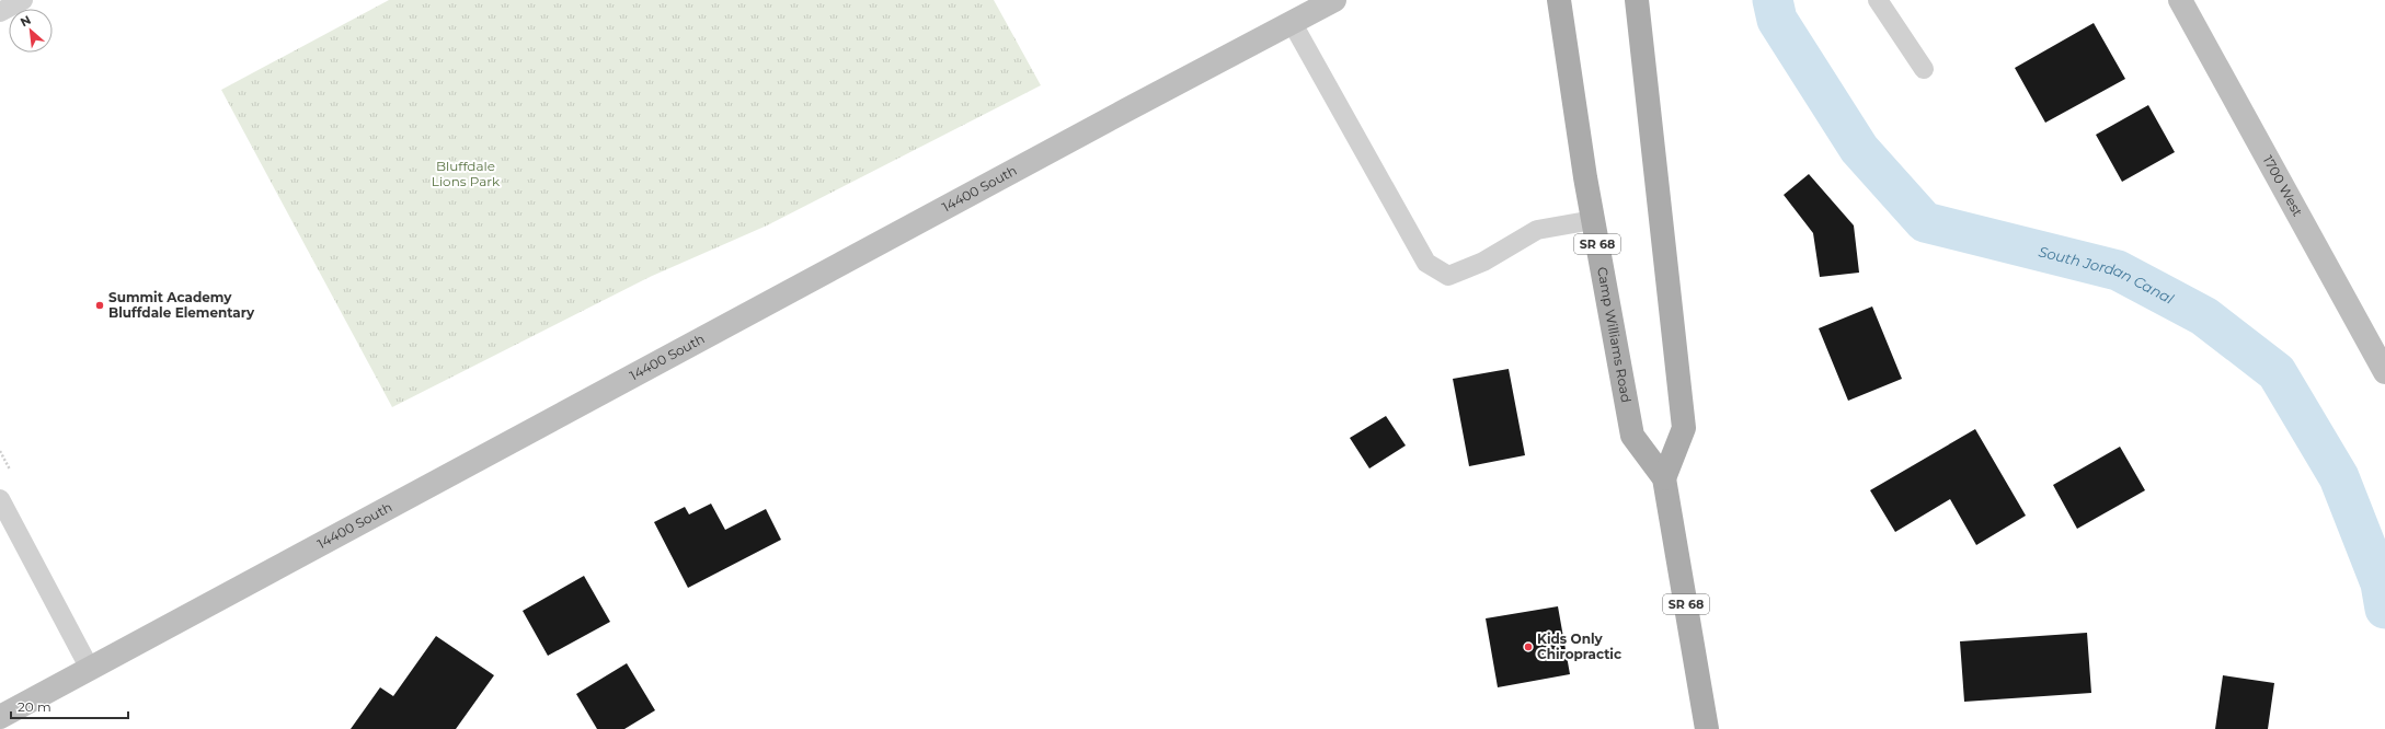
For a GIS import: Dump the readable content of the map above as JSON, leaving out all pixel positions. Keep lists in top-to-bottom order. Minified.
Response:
{"streets":{"main road":["1700 West","14400 South","SR 68","Camp Williams Road"]},"water":["South Jordan Canal"],"parks":["Bluffdale Lions Park"],"places":["Summit Academy Bluffdale Elementary","Kids Only Chiropractic"],"scale_bar":"20 m","north":"top left"}
